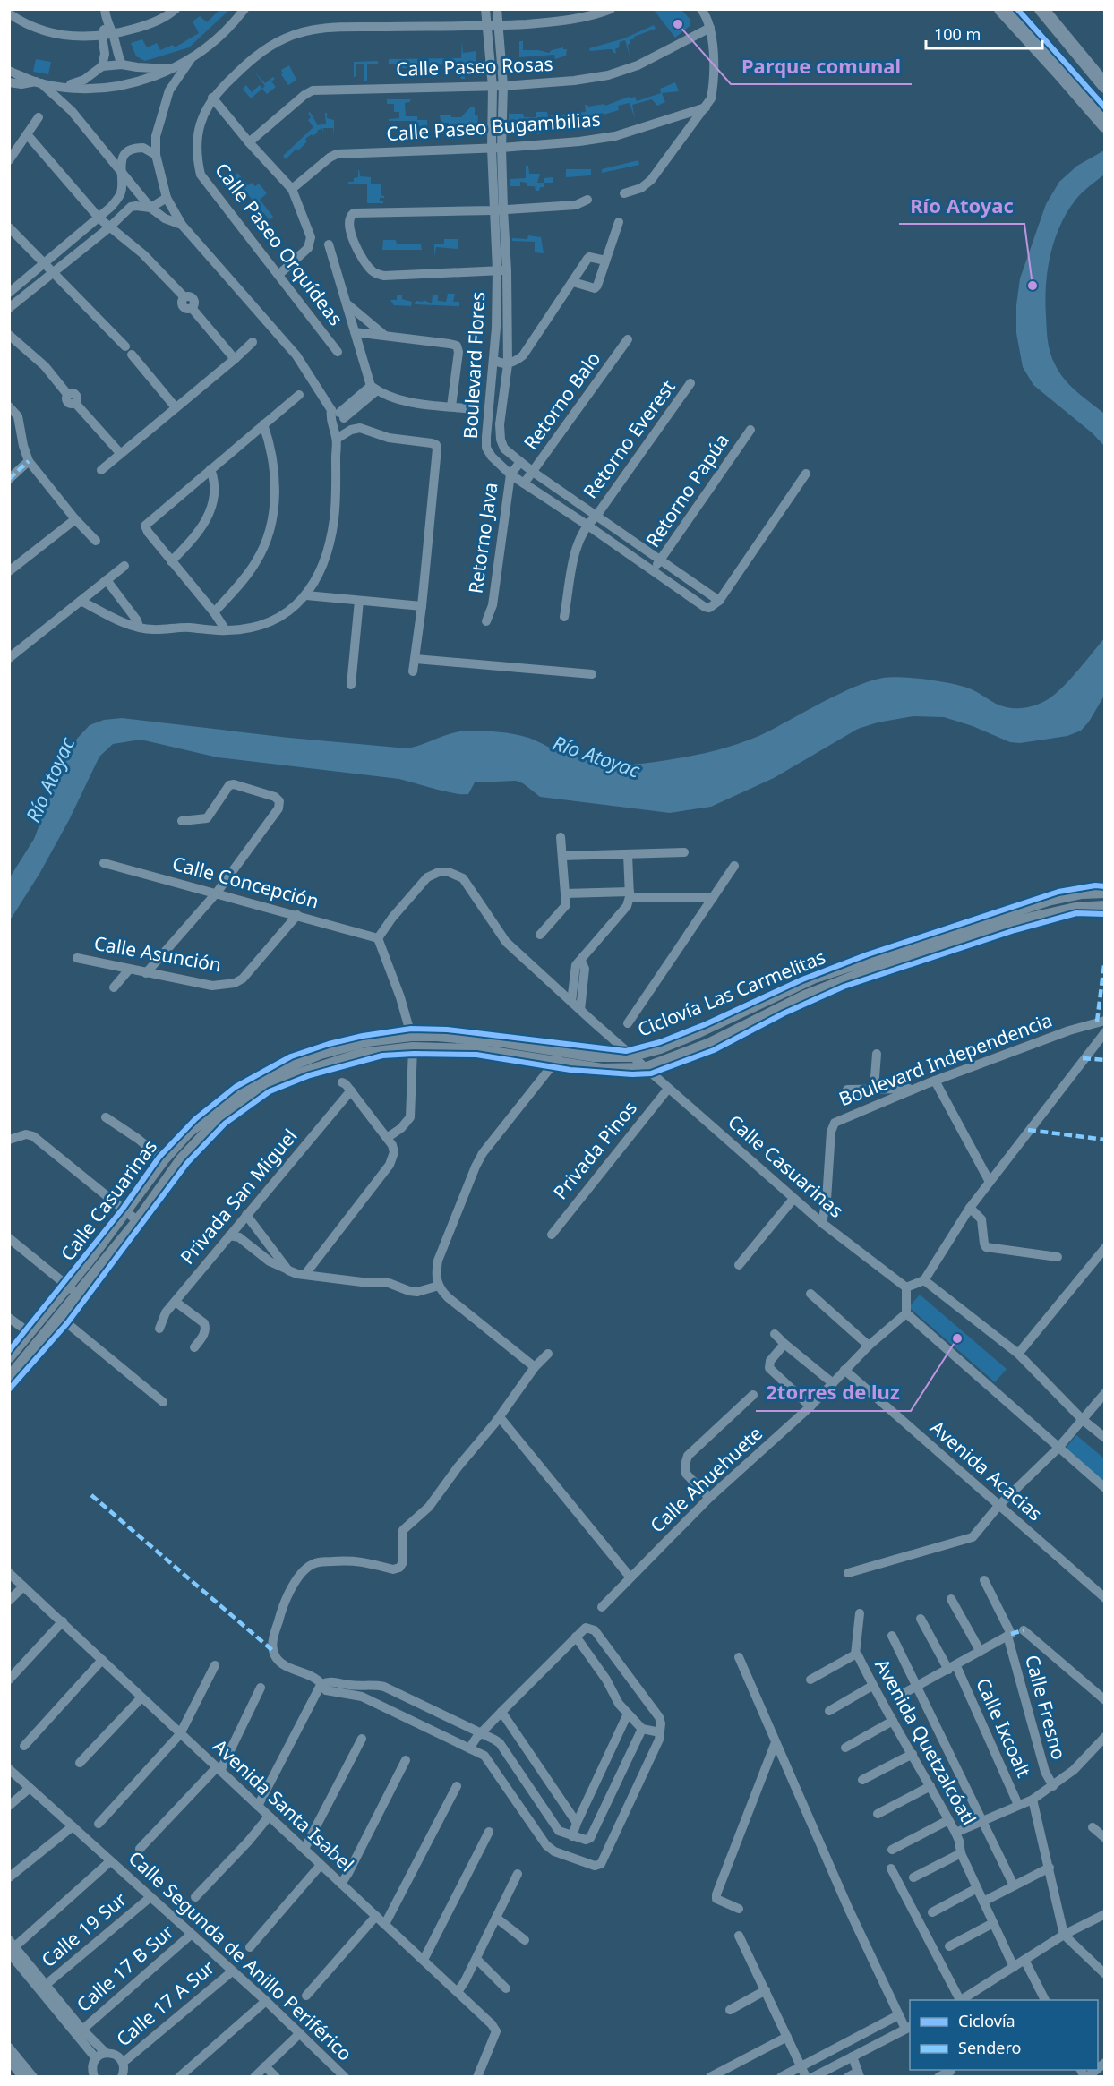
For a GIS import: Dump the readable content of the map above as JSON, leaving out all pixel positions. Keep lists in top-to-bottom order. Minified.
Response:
{"streets":{"main road":["Calle Casuarinas"],"street":["Calle Paseo Rosas","Calle Paseo Bugambilias","Calle Paseo Orquídeas","Boulevard Flores","Retorno Balo","Retorno Everest","Retorno Papúa","Retorno Java","Calle Concepción","Calle Asunción","Boulevard Independencia","Privada Pinos","Privada San Miguel","Avenida Acacias","Calle Ahuehuete","Calle Fresno","Calle Ixcoalt","Avenida Quetzalcóatl","Avenida Santa Isabel","Calle 19 Sur","Calle Segunda de Anillo Periférico","Calle 17 B Sur","Calle 17 A Sur"],"cycle path":["Ciclovía Las Carmelitas"]},"crossings":[["Calle Paseo Rosas","Boulevard Flores"],["Calle Paseo Bugambilias","Boulevard Flores"],["Calle Paseo Orquídeas","Boulevard Flores"],["Boulevard Flores","Retorno Balo"],["Boulevard Flores","Retorno Everest"],["Boulevard Flores","Retorno Papúa"],["Boulevard Flores","Retorno Java"],["Calle Concepción","Calle Asunción"],["Calle Concepción","Calle Casuarinas"],["Boulevard Independencia","Calle Casuarinas"],["Privada Pinos","Calle Casuarinas"],["Avenida Acacias","Calle Ahuehuete"],["Calle 19 Sur","Calle Segunda de Anillo Periférico"],["Calle Segunda de Anillo Periférico","Calle 17 B Sur"],["Calle Segunda de Anillo Periférico","Calle 17 A Sur"]],"water":["Río Atoyac"],"places":["Parque comunal","Río Atoyac","2torres de luz"],"legend":["Ciclovía","Sendero"],"scale_bar":"100 m"}
